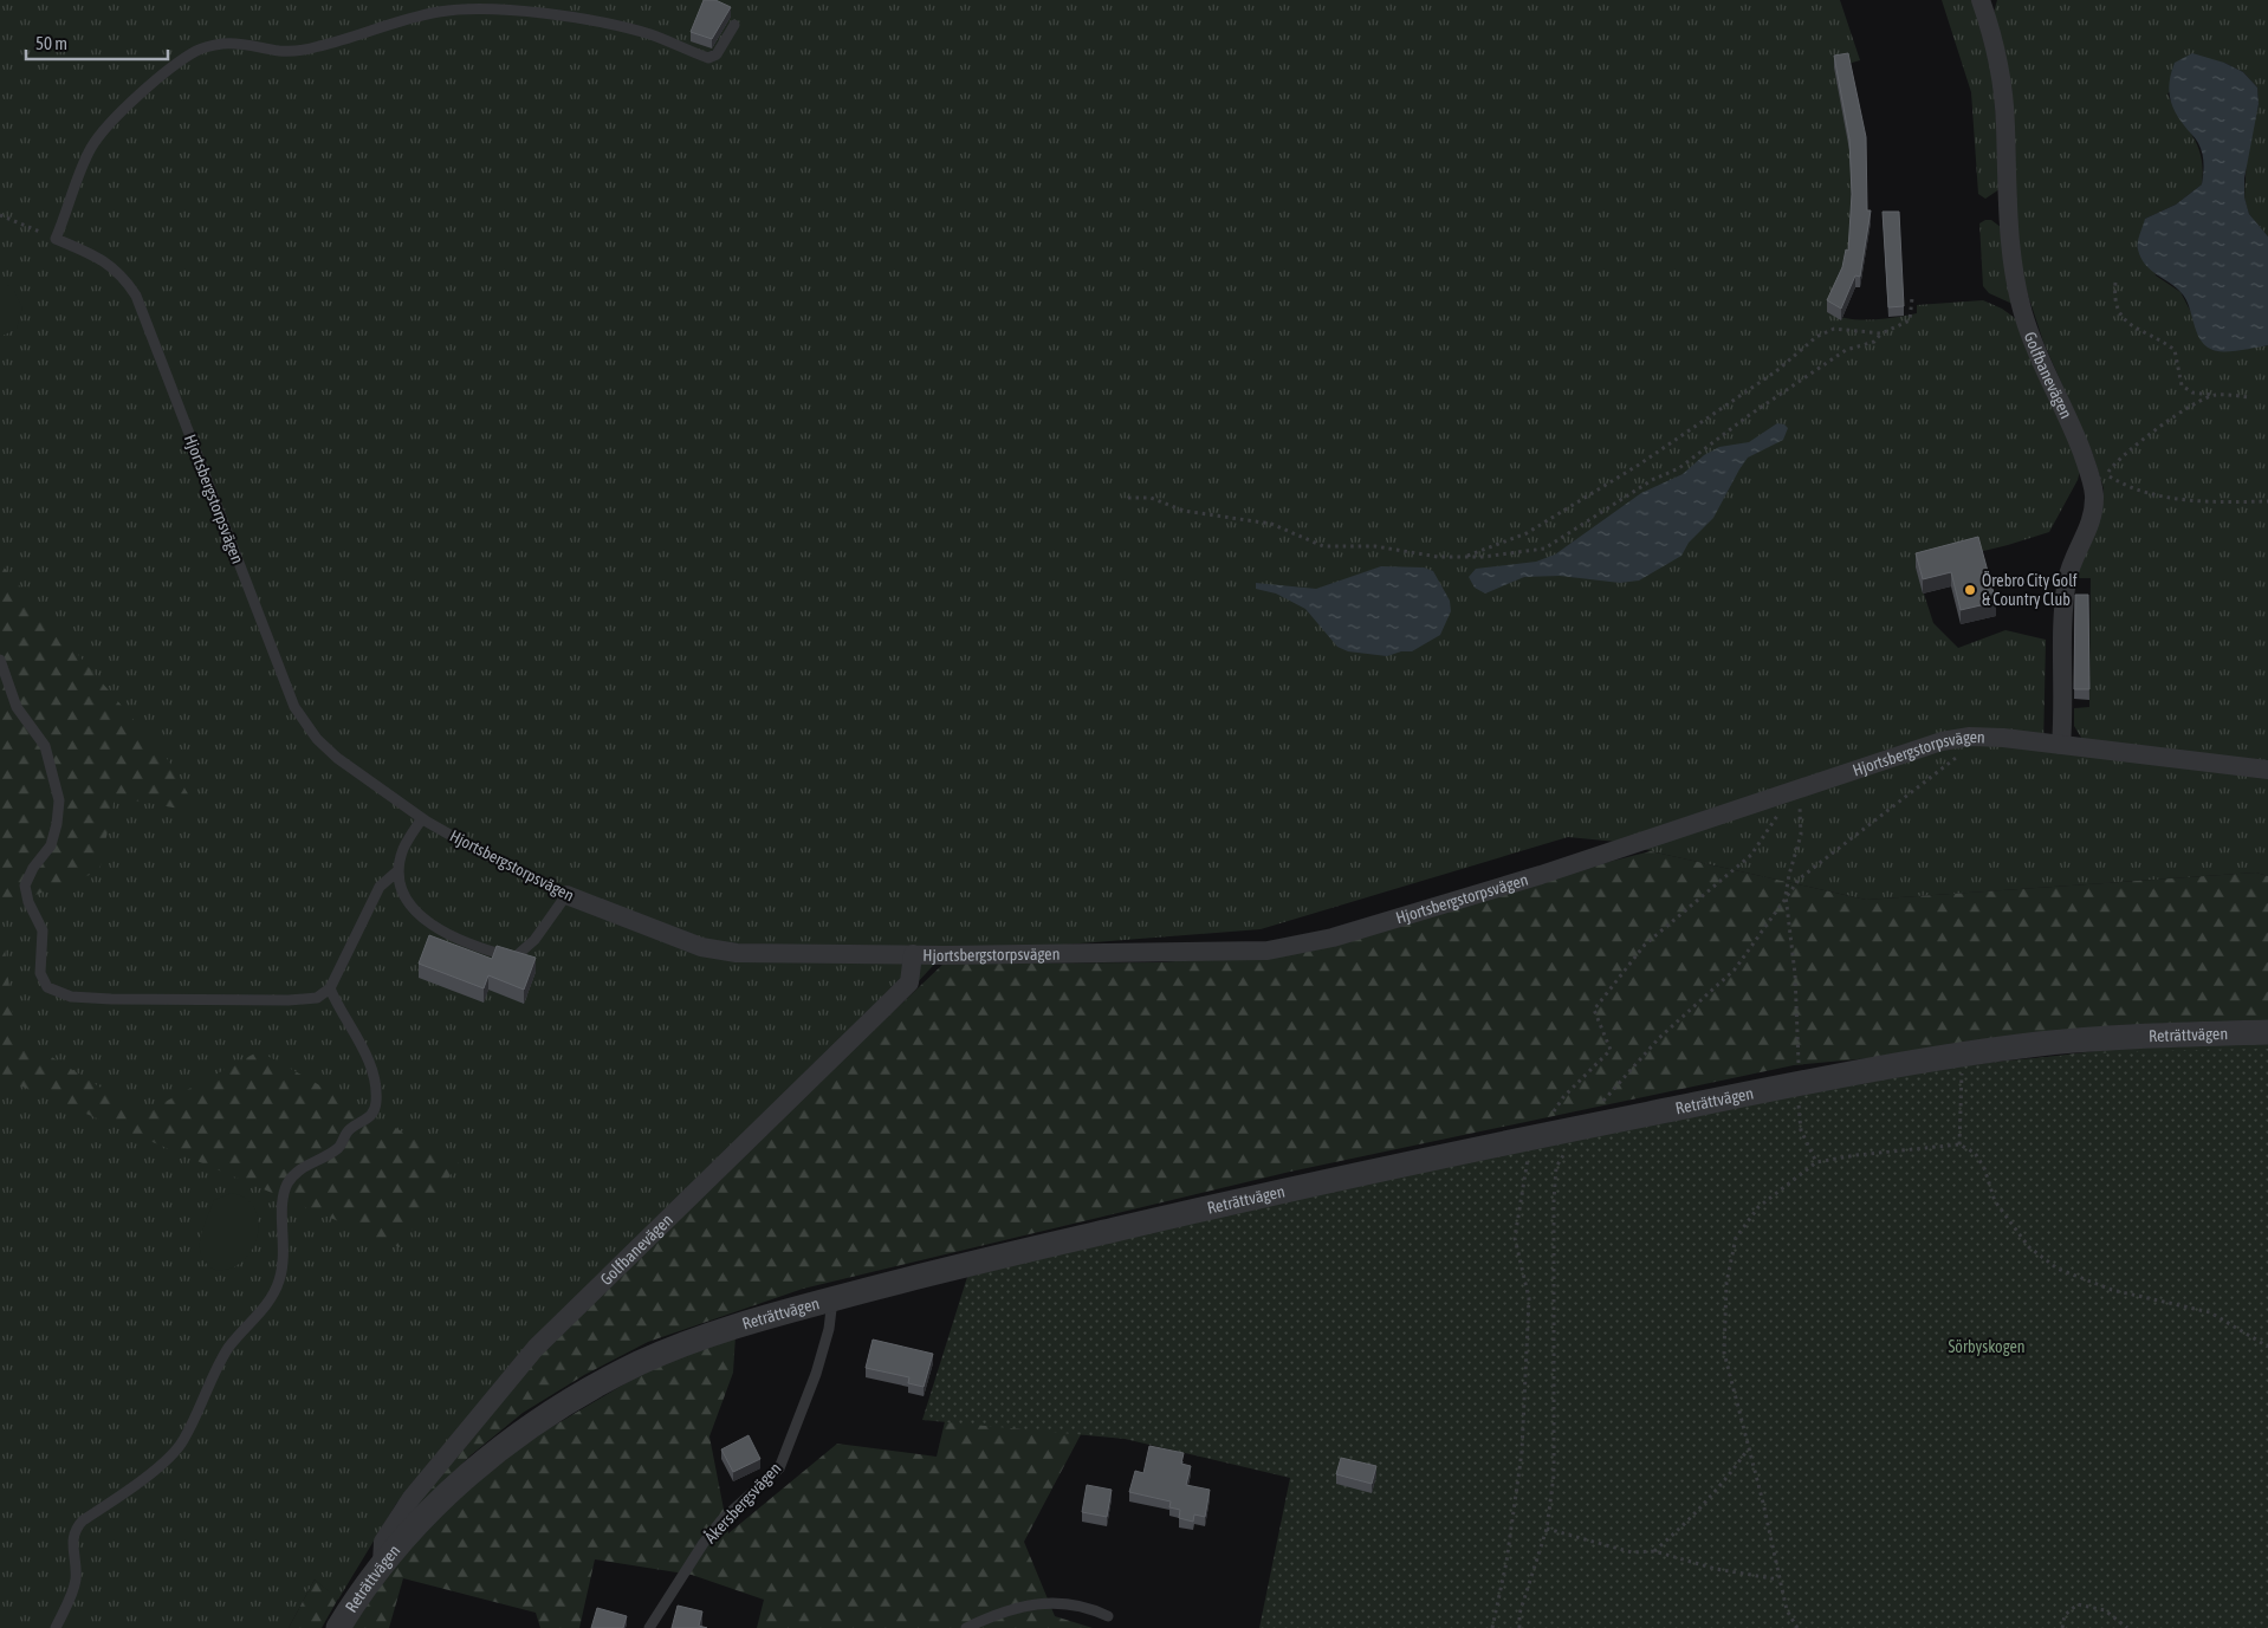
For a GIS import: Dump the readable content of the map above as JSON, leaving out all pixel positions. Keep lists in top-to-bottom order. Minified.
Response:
{"streets":{"street":["Golfbanevägen","Hjortsbergstorpsvägen","Reträttvägen"],"lane":["Åkersbergsvägen"]},"crossings":[["Golfbanevägen","Hjortsbergstorpsvägen"],["Golfbanevägen","Reträttvägen"],["Reträttvägen","Åkersbergsvägen"]],"parks":["Sörbyskogen"],"places":["Örebro City Golf & Country Club"],"scale_bar":"50 m"}
